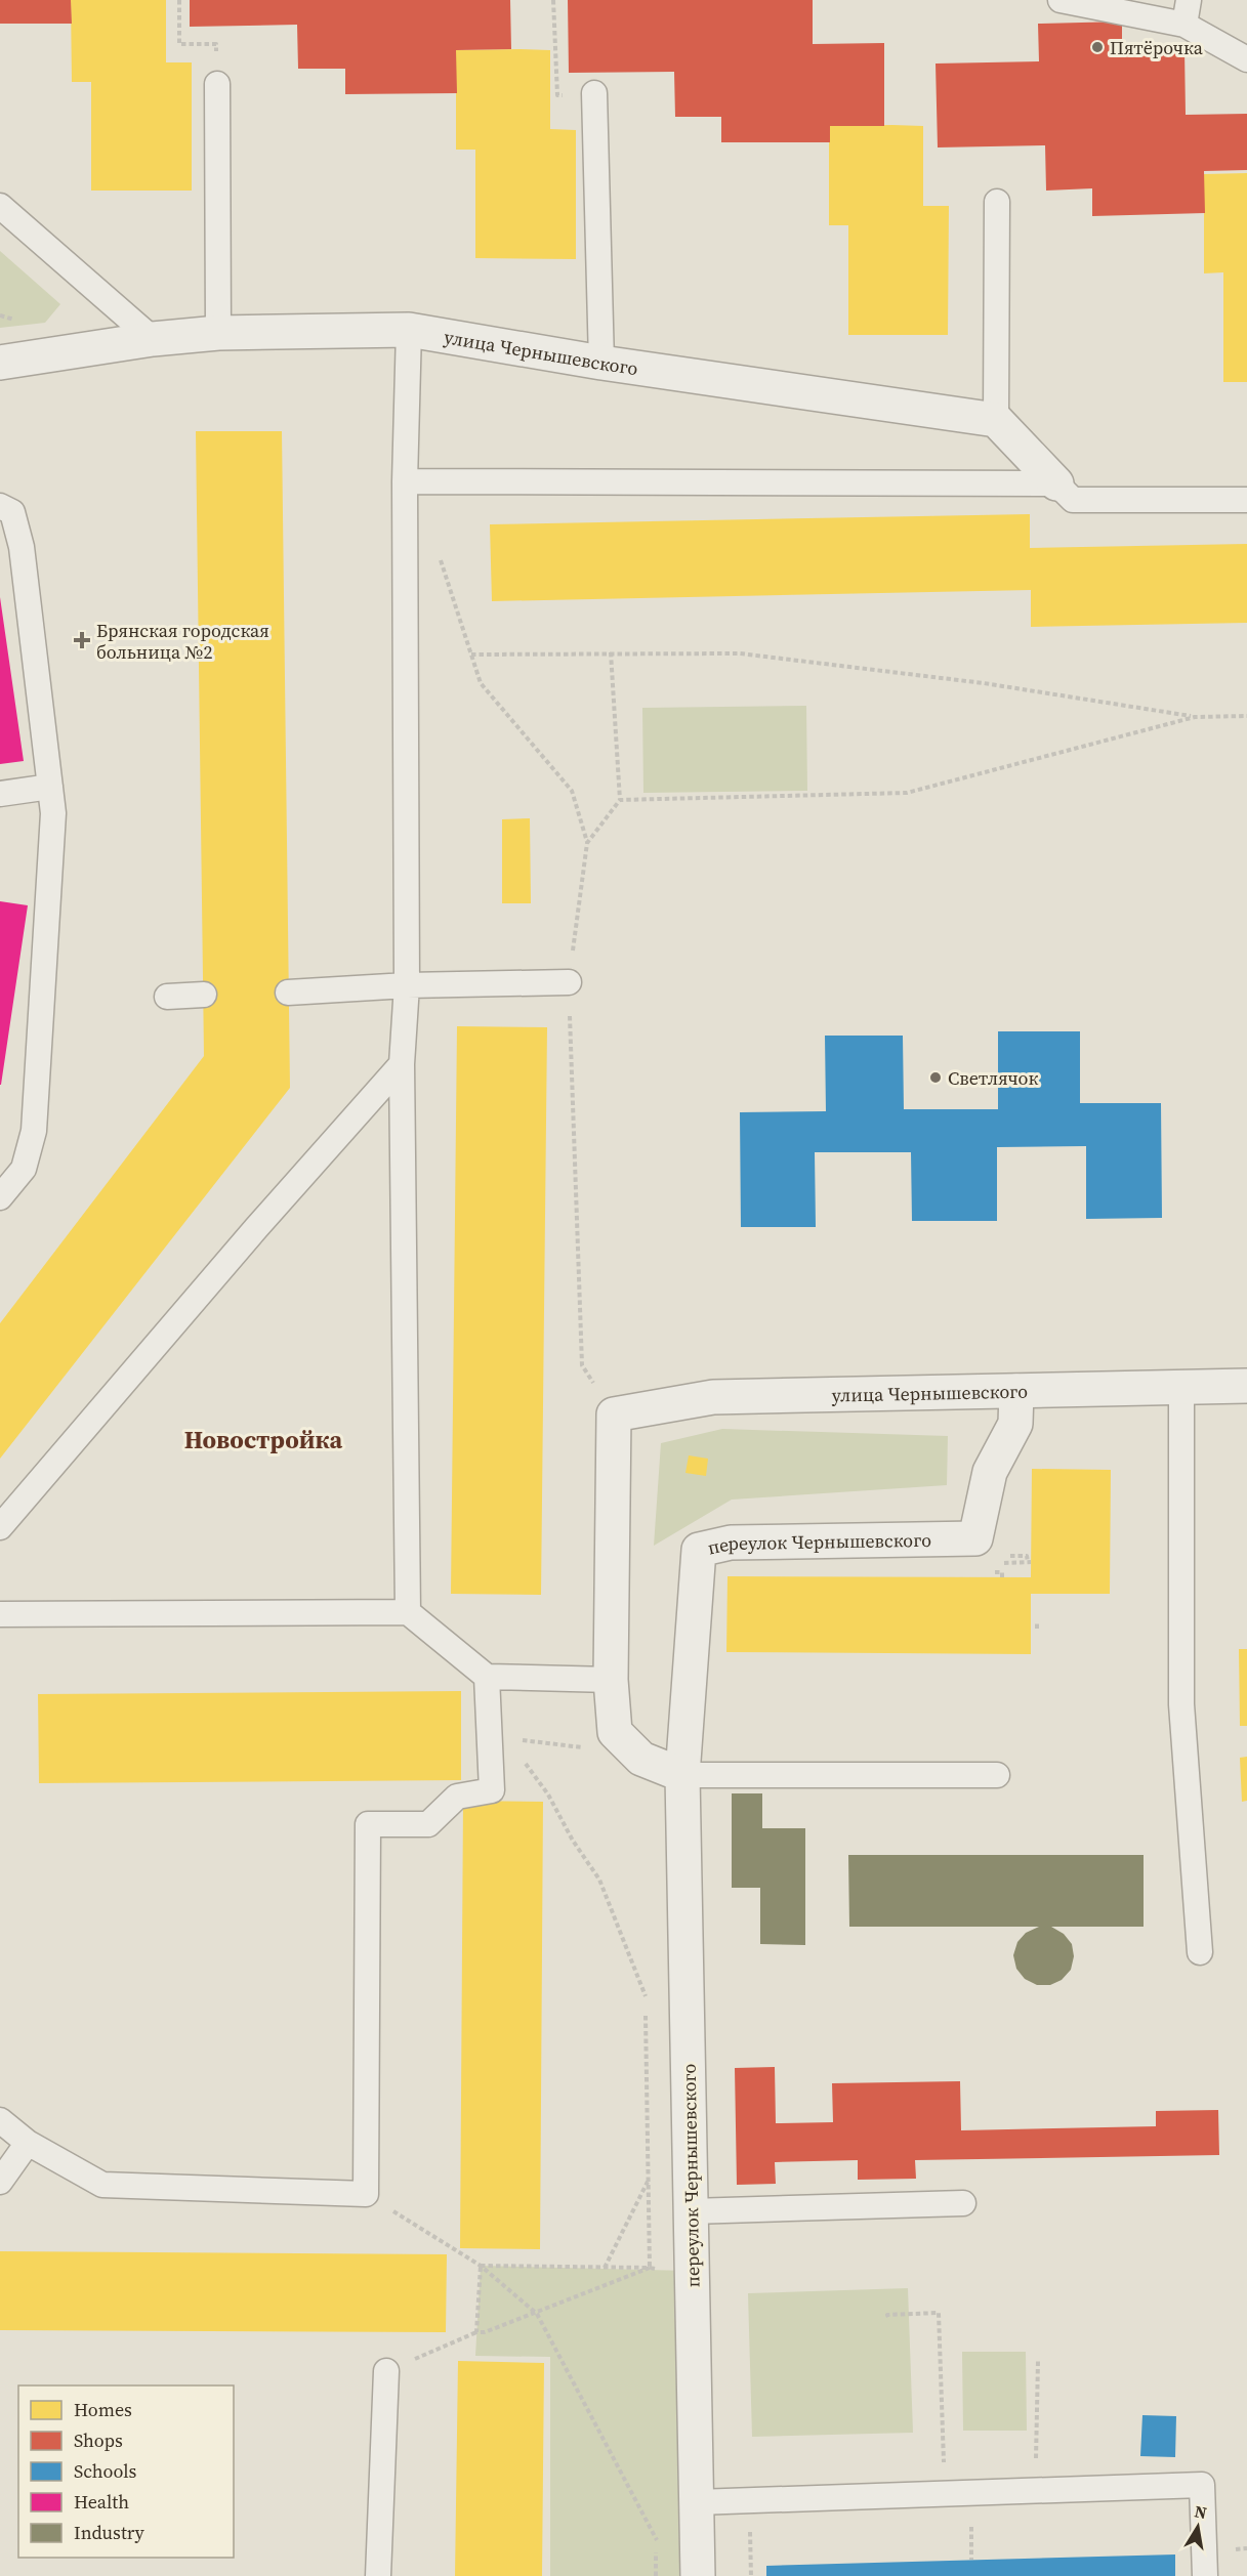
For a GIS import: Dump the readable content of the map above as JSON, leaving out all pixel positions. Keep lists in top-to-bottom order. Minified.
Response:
{"streets":{"street":["улица Чернышевского","переулок Чернышевского"]},"crossings":[["улица Чернышевского","переулок Чернышевского"]],"districts":["Новостройка"],"places":{"other":["Пятёрочка","Светлячок"],"health":["Брянская городская больница №2"]},"legend":["Homes","Shops","Schools","Health","Industry"],"north":"top"}
